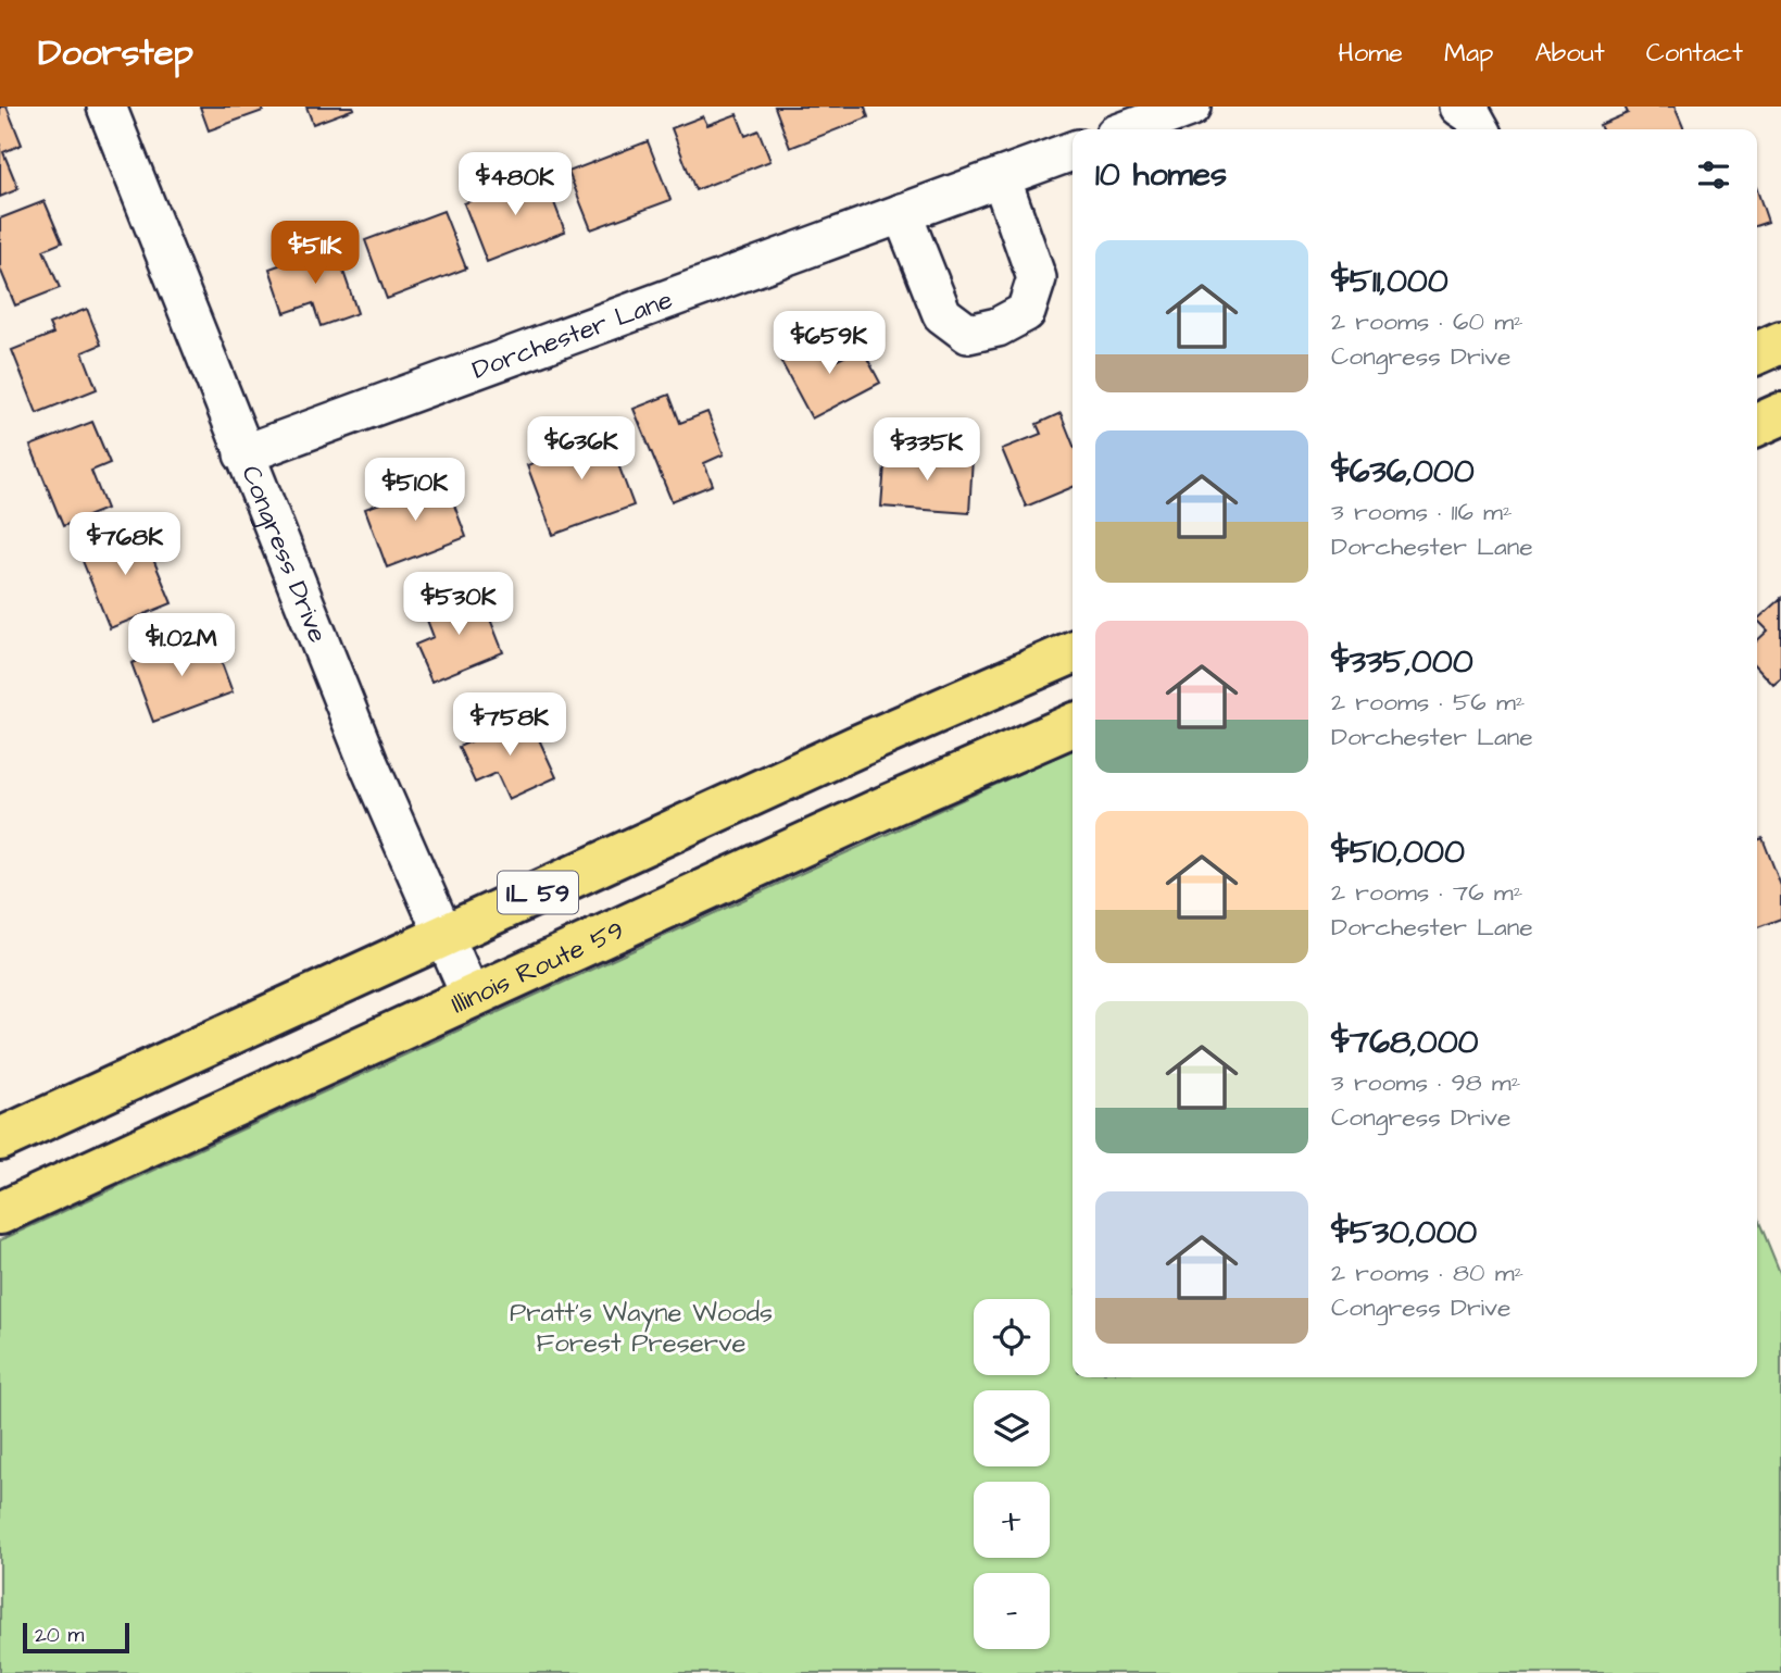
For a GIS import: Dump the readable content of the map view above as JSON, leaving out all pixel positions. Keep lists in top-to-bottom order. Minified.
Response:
{"streets":{"main road":["IL 59","Illinois Route 59"],"street":["Dorchester Lane","Congress Drive"]},"crossings":[["Dorchester Lane","Congress Drive"],["Congress Drive","IL 59"],["Congress Drive","Illinois Route 59"]],"parks":["Pratt’s Wayne Woods Forest Preserve"],"scale_bar":"20 m","page":{"header":"Doorstep","nav":["Home","Map","About","Contact"],"heading":"10 homes","price":["$480K","$511K","$659K","$636K","$335K","$510K","$768K","$530K","$1.02M","$758K"],"list":[{"name":"$511,000","note":"2 rooms · 60 m² · Congress Drive"},{"name":"$636,000","note":"3 rooms · 116 m² · Dorchester Lane"},{"name":"$335,000","note":"2 rooms · 56 m² · Dorchester Lane"},{"name":"$510,000","note":"2 rooms · 76 m² · Dorchester Lane"},{"name":"$768,000","note":"3 rooms · 98 m² · Congress Drive"},{"name":"$530,000","note":"2 rooms · 80 m² · Congress Drive"}],"map_buttons":["+","−"],"scale":"20 m"}}
